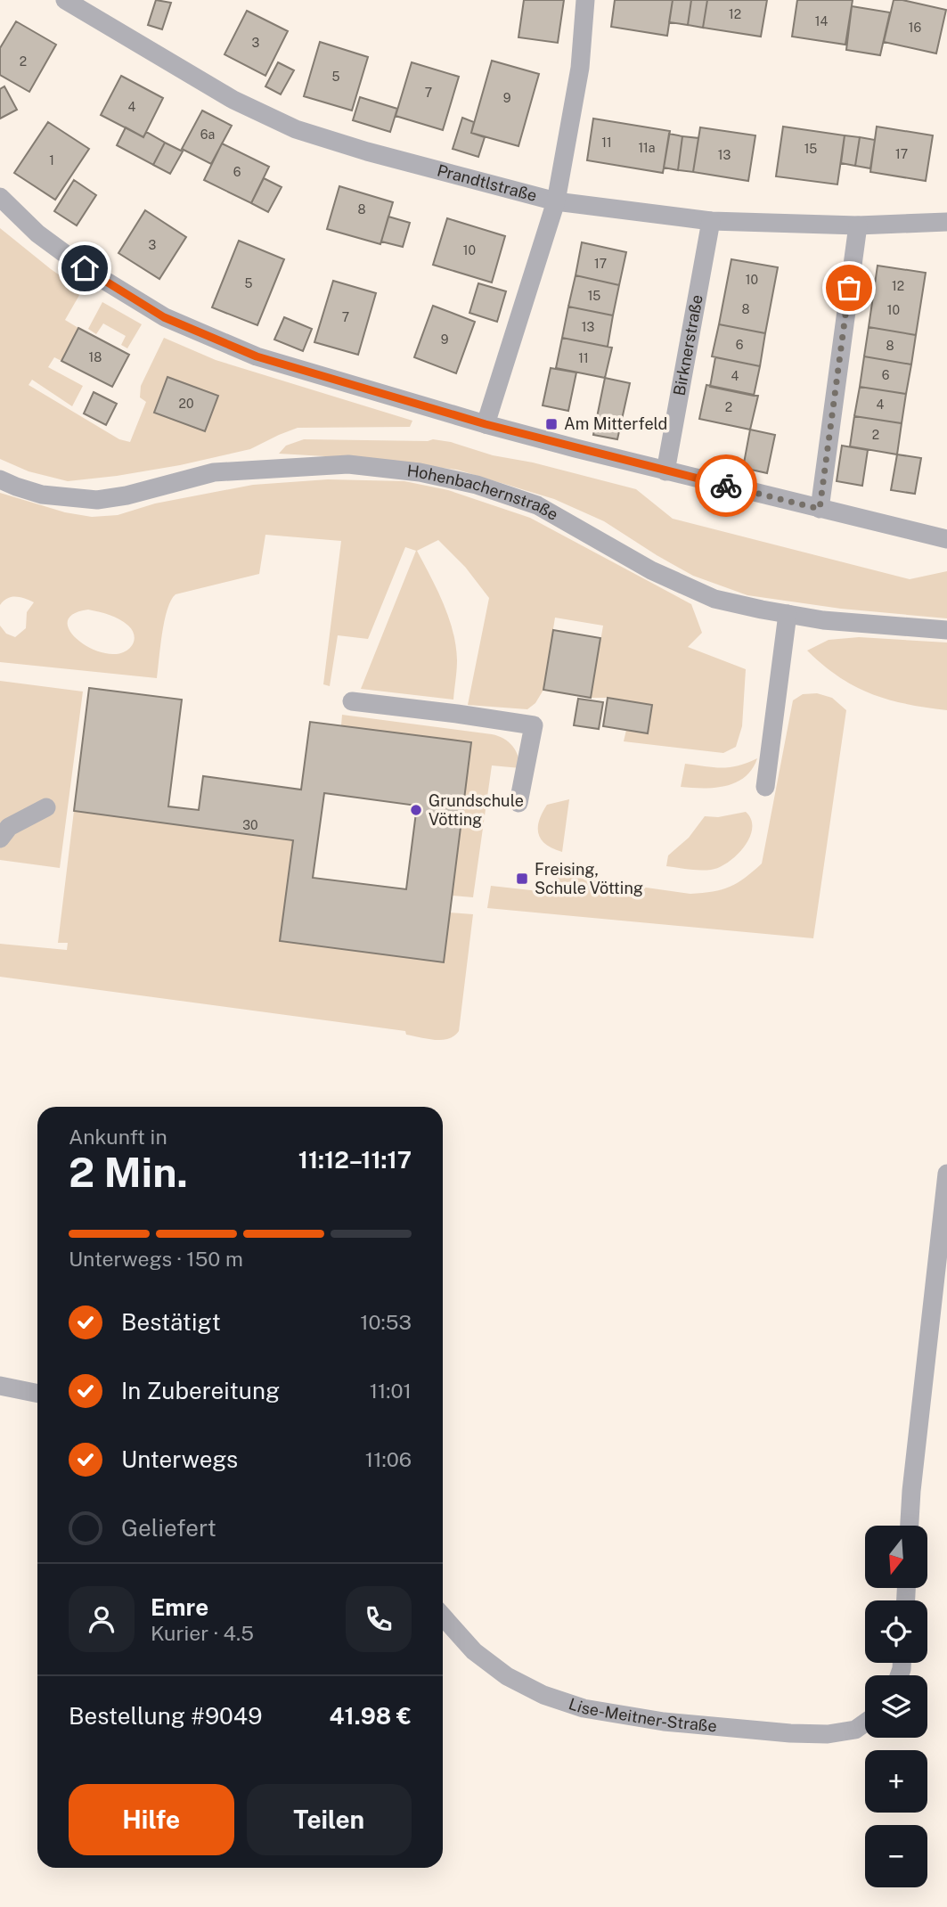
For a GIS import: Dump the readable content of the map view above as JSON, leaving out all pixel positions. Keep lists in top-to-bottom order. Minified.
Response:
{"streets":{"street":["Prandtlstraße","Birknerstraße","Hohenbachernstraße","Lise-Meitner-Straße"]},"crossings":[["Prandtlstraße","Birknerstraße"]],"places":{"transit":["Am Mitterfeld","Freising, Schule Vötting"],"other":["Grundschule Vötting"]},"house_numbers":["12","14","16","3","2","5","7","9","4","6a","11","11a","15","17","13","1","6","8","3","10","17","10","5","12","15","8","10","7","13","9","6","8","18","11","6","4","20","4","2","2","30"],"north":"bottom","page":{"heading":["2 Min.","Ankunft in","11:12–11:17"],"panel":["Emre","Kurier · 4.5","Bestellung #9049","41.98 €"],"bar":"Unterwegs · 150 m","list":[["Bestätigt","10:53"],["In Zubereitung","11:01"],["Unterwegs","11:06"],"Geliefert"],"map_buttons":["+","−"],"buttons":["Hilfe","Teilen"]}}
